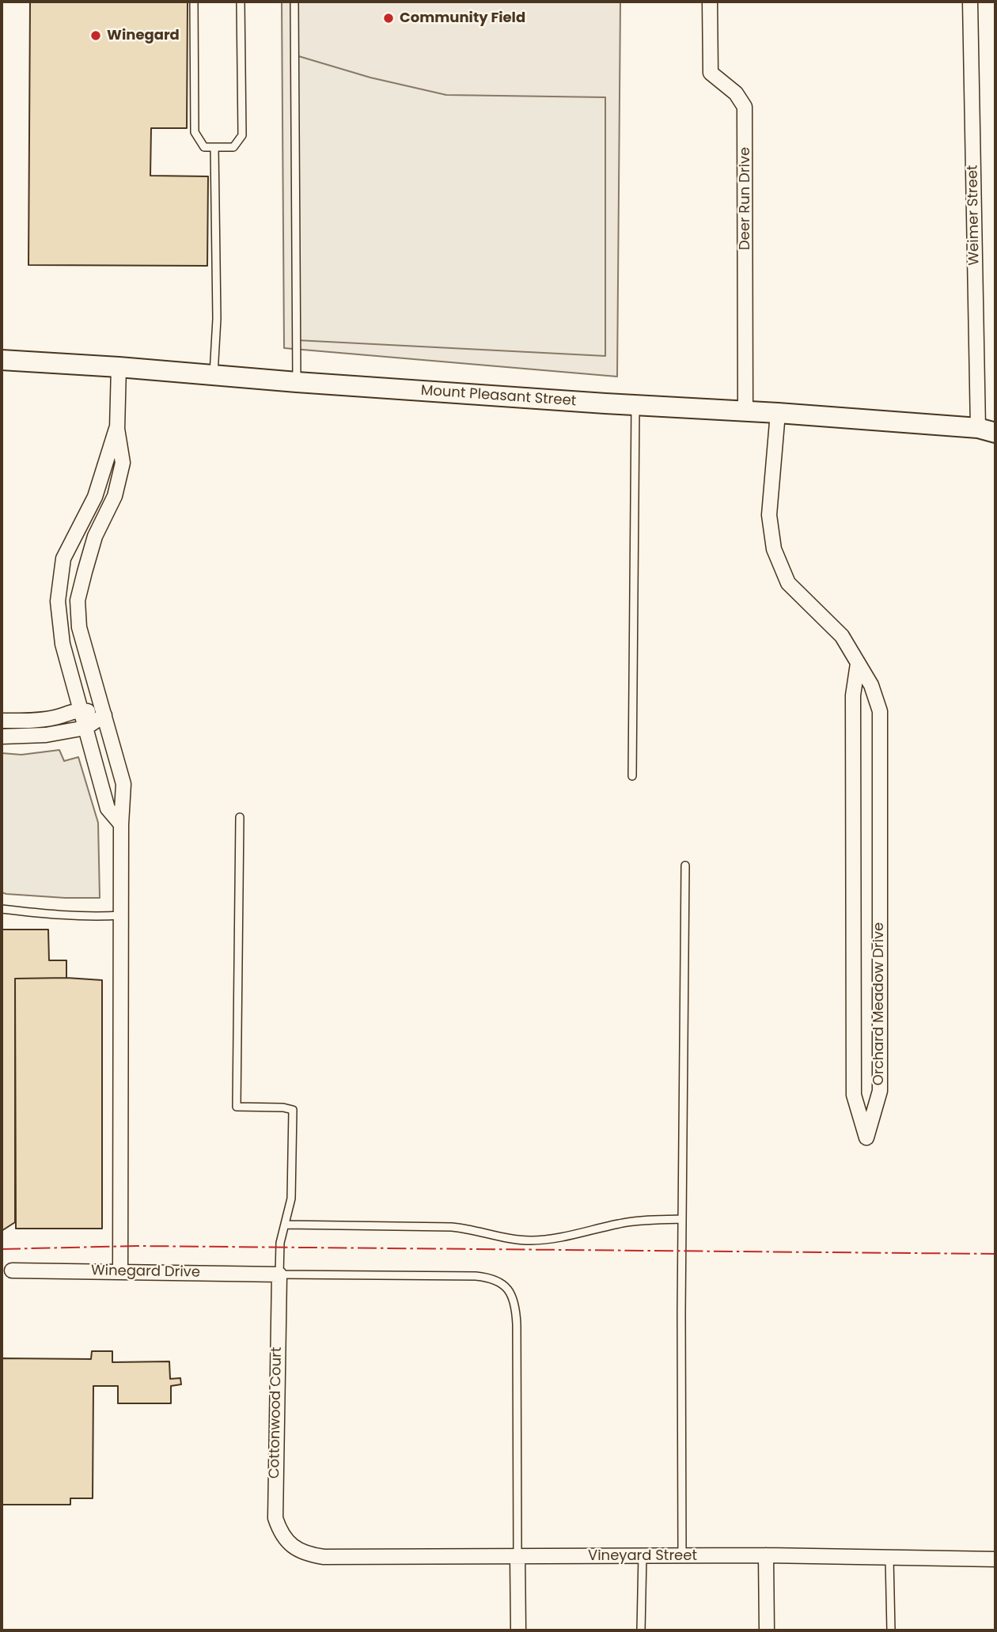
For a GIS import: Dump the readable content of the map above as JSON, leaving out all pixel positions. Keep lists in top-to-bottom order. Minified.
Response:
{"streets":{"main road":["Mount Pleasant Street"],"street":["Deer Run Drive","Weimer Street","Orchard Meadow Drive","Winegard Drive","Cottonwood Court","Vineyard Street"]},"crossings":[["Deer Run Drive","Mount Pleasant Street"],["Weimer Street","Mount Pleasant Street"],["Mount Pleasant Street","Orchard Meadow Drive"],["Winegard Drive","Cottonwood Court"],["Cottonwood Court","Vineyard Street"]],"places":["Community Field","Winegard"]}
